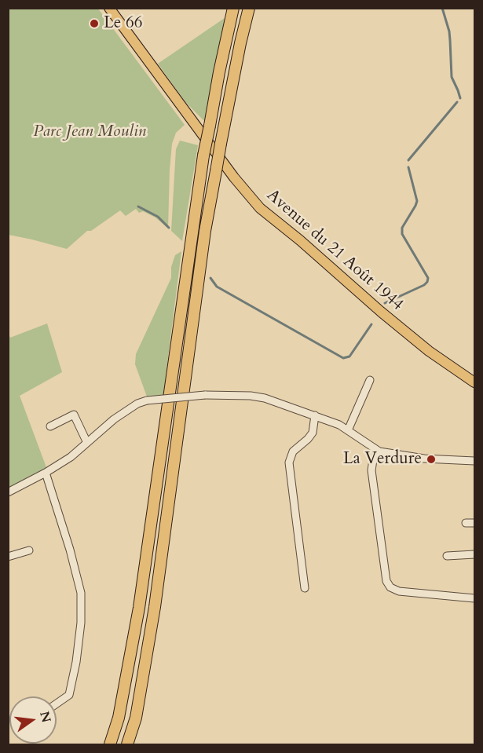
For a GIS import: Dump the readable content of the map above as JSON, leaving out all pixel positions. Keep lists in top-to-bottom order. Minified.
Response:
{"streets":{"main road":["Avenue du 21 Août 1944"]},"parks":["Parc Jean Moulin"],"places":["Le 66","La Verdure"],"north":"right"}
